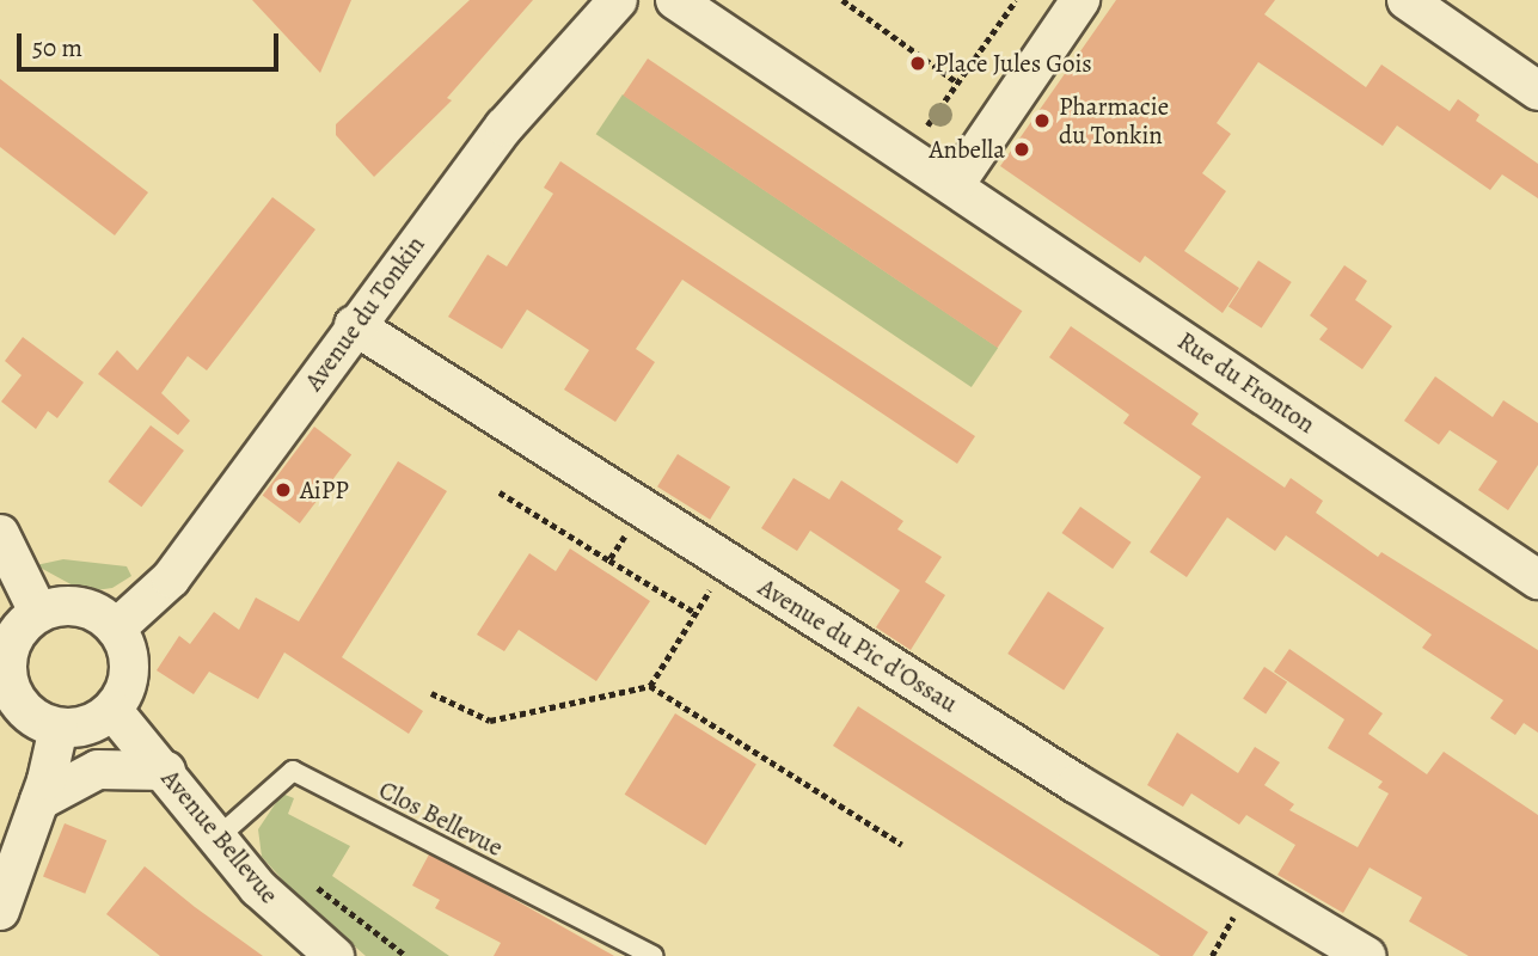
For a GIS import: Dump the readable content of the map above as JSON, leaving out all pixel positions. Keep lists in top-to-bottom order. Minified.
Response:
{"streets":{"street":["Avenue du Tonkin","Rue du Fronton","Avenue du Pic d'Ossau","Avenue Bellevue"],"lane":["Clos Bellevue"]},"crossings":[["Avenue du Tonkin","Avenue du Pic d'Ossau"],["Avenue du Tonkin","Avenue Bellevue"],["Clos Bellevue","Avenue Bellevue"]],"places":["Place Jules Gois","Pharmacie du Tonkin","Anbella","AiPP"],"scale_bar":"50 m"}
